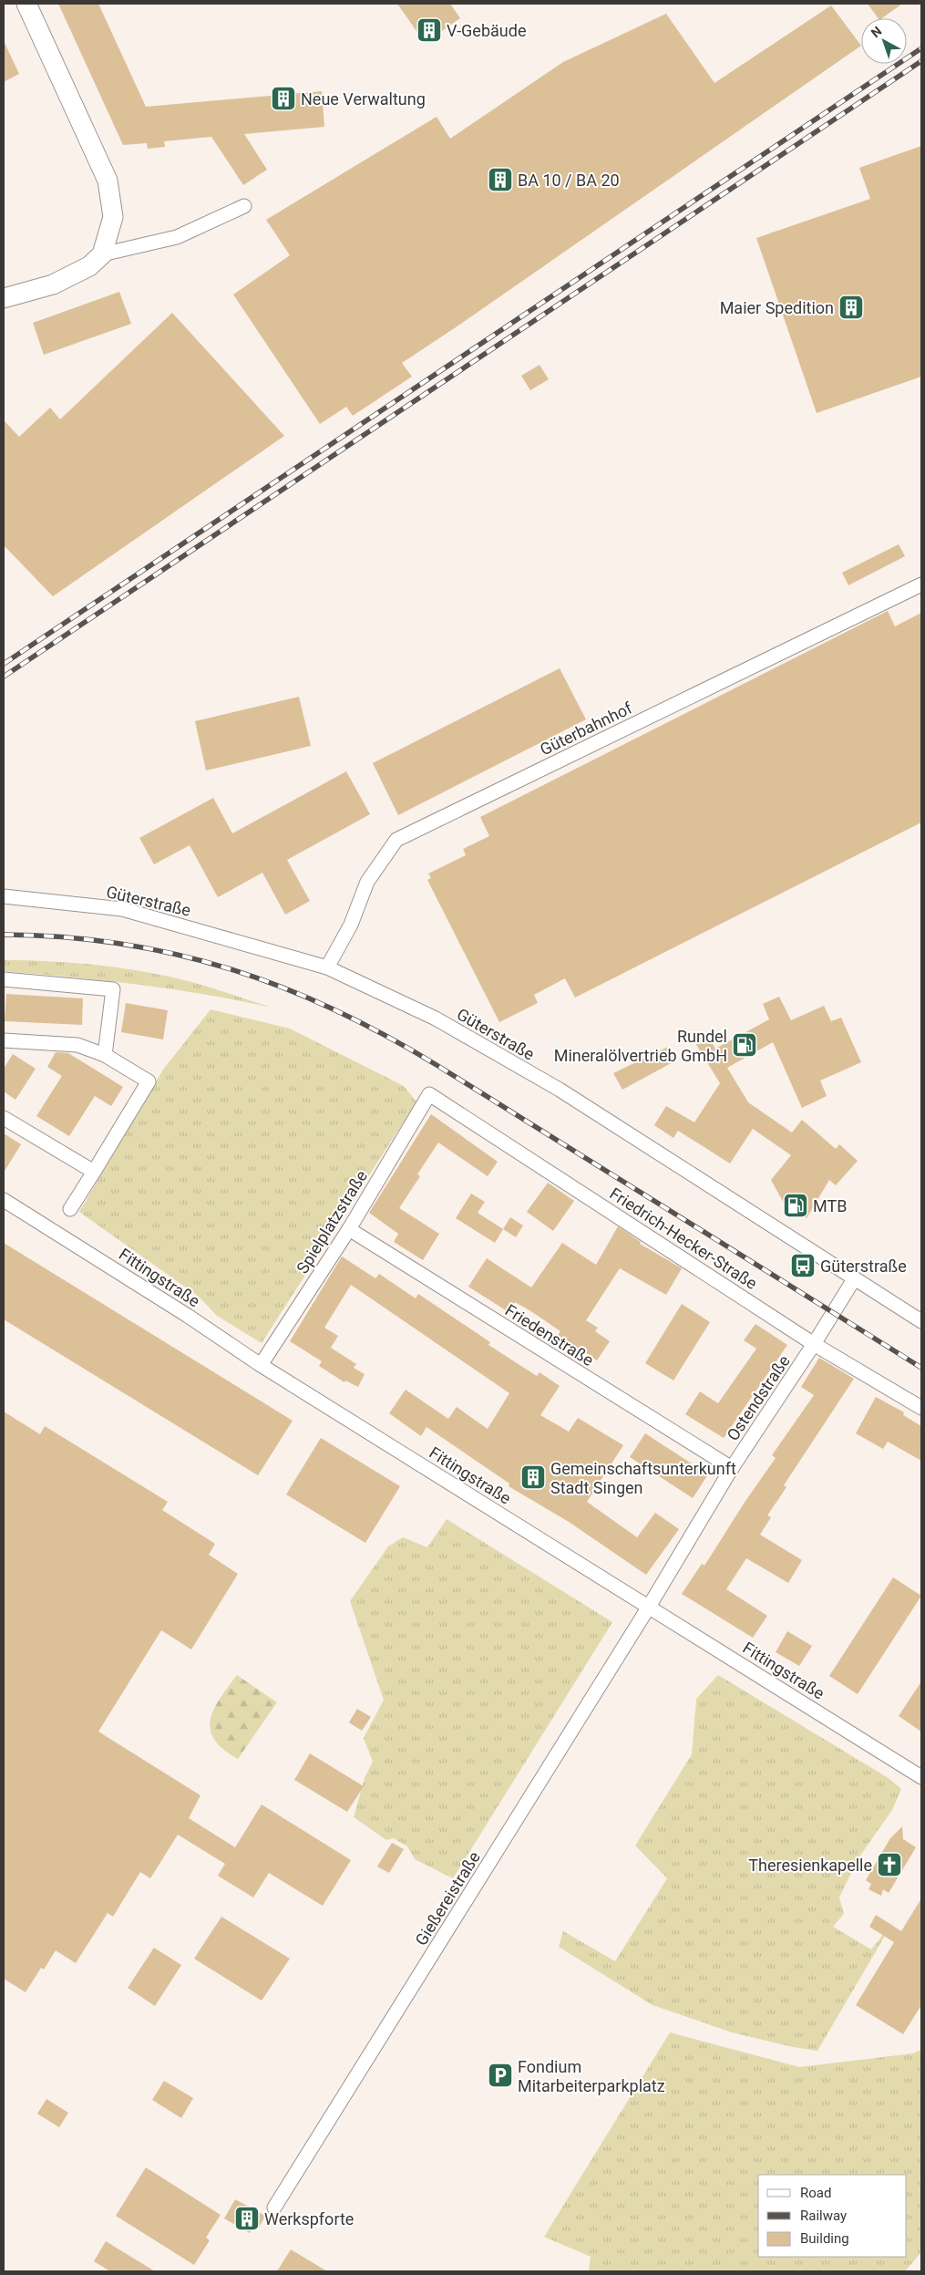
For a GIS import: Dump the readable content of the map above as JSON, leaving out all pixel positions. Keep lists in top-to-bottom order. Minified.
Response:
{"streets":{"street":["Güterbahnhof","Güterstraße","Spielplatzstraße","Friedrich-Hecker-Straße","Fittingstraße","Friedenstraße","Ostendstraße","Gießereistraße"]},"crossings":[["Güterbahnhof","Güterstraße"],["Güterstraße","Ostendstraße"],["Spielplatzstraße","Friedrich-Hecker-Straße"],["Spielplatzstraße","Fittingstraße"],["Spielplatzstraße","Friedenstraße"],["Friedrich-Hecker-Straße","Ostendstraße"],["Fittingstraße","Ostendstraße"],["Fittingstraße","Gießereistraße"],["Friedenstraße","Ostendstraße"],["Ostendstraße","Gießereistraße"]],"places":{"building":["V-Gebäude","Neue Verwaltung","BA 10 / BA 20","Maier Spedition","Gemeinschaftsunterkunft Stadt Singen","Werkspforte"],"fuel station":["Rundel Mineralölvertrieb GmbH","MTB"],"bus stop":["Güterstraße"],"church":["Theresienkapelle"],"parking":["Fondium Mitarbeiterparkplatz"]},"legend":["Road","Railway","Building"],"north":"top left"}
